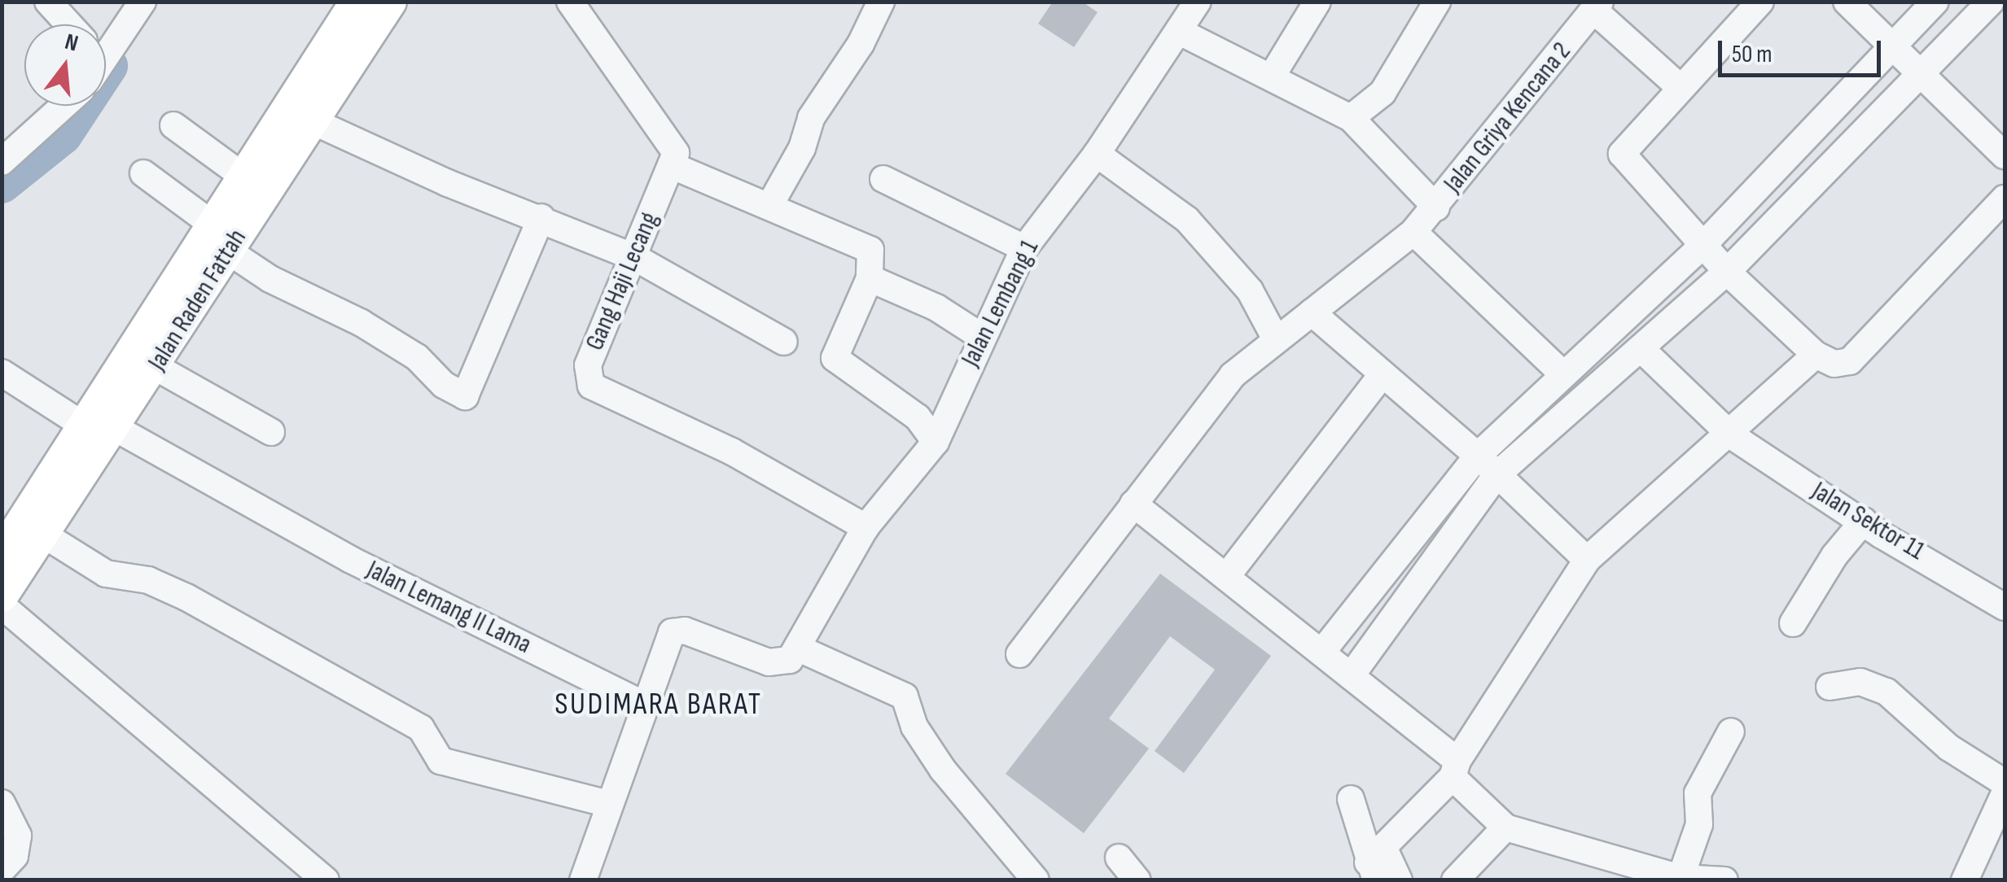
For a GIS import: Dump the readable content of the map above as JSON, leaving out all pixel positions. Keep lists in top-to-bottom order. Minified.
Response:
{"streets":{"main road":["Jalan Raden Fattah"],"street":["Jalan Griya Kencana 2","Gang Haji Lecang","Jalan Lembang 1","Jalan Sektor 11","Jalan Lemang II Lama"]},"crossings":[["Gang Haji Lecang","Jalan Lembang 1"],["Jalan Raden Fattah","Jalan Lemang II Lama"]],"districts":["SUDIMARA BARAT"],"scale_bar":"50 m","north":"top"}
